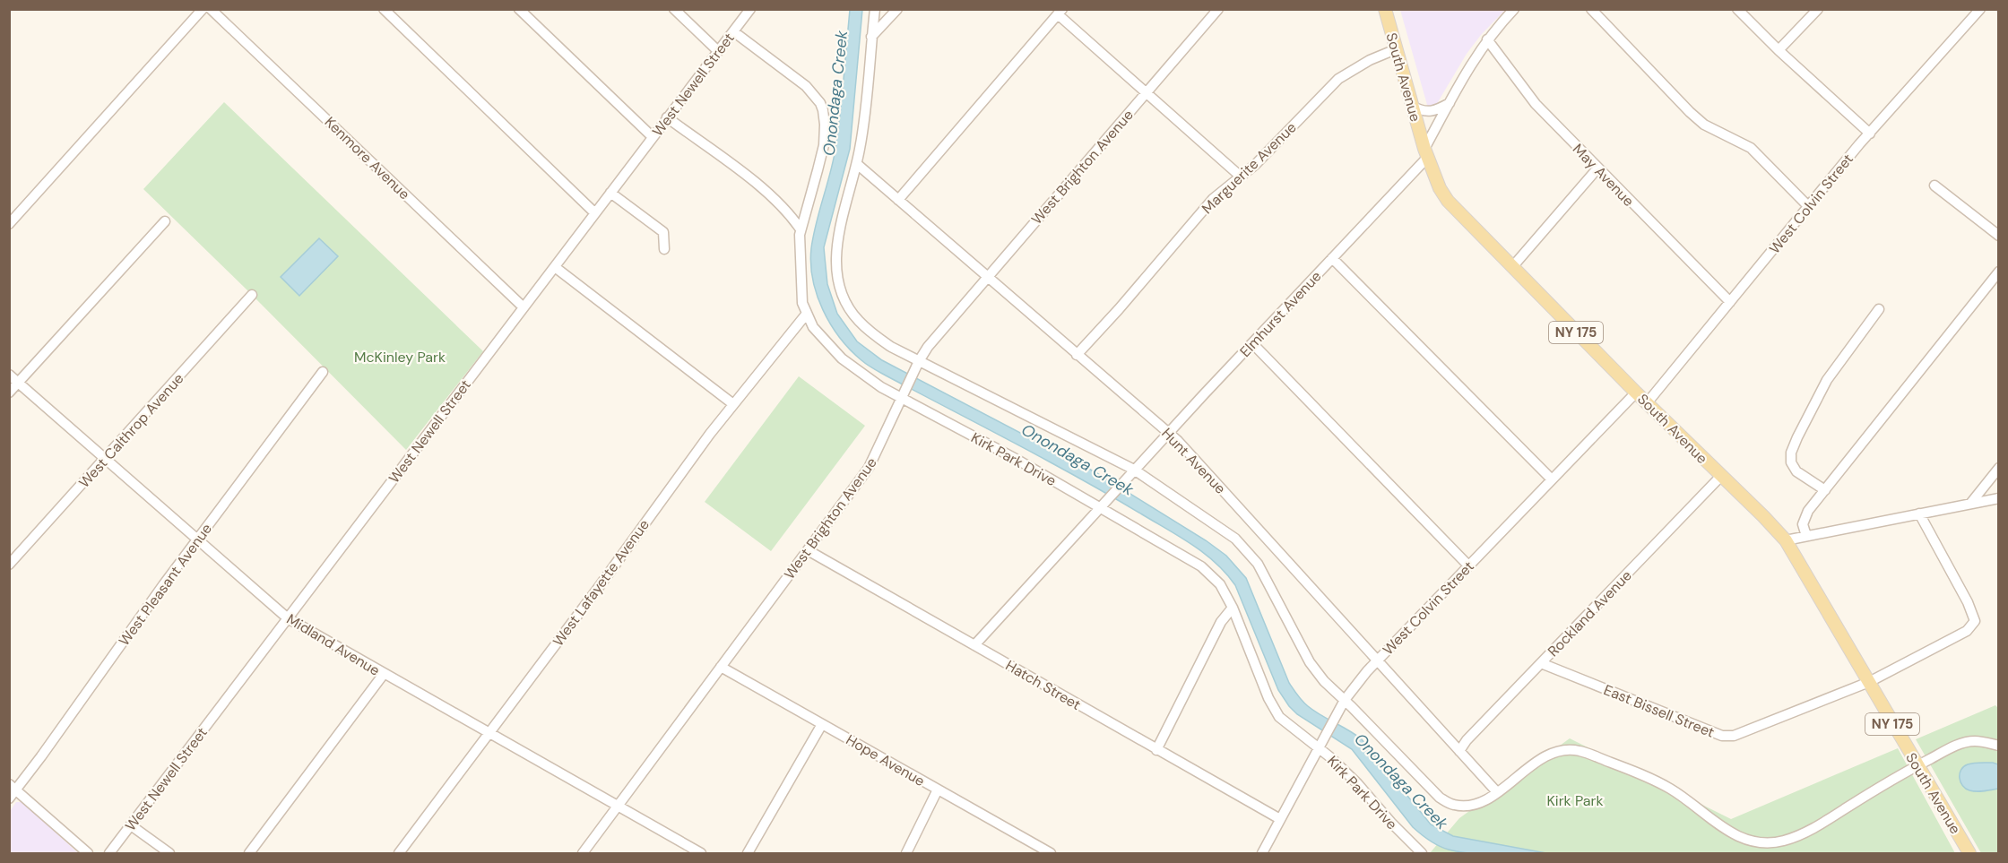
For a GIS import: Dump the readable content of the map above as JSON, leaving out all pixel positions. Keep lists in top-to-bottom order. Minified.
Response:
{"streets":{"main road":["South Avenue","NY 175"],"street":["West Newell Street","Kenmore Avenue","West Brighton Avenue","Marguerite Avenue","May Avenue","West Colvin Street","Elmhurst Avenue","West Calthrop Avenue","Kirk Park Drive","Hunt Avenue","West Lafayette Avenue","West Pleasant Avenue","Rockland Avenue","Midland Avenue","Hatch Street","East Bissell Street","Hope Avenue"]},"crossings":[["South Avenue","Marguerite Avenue"],["South Avenue","West Colvin Street"],["South Avenue","Elmhurst Avenue"],["South Avenue","Rockland Avenue"],["South Avenue","East Bissell Street"],["West Newell Street","Kenmore Avenue"],["West Newell Street","Kirk Park Drive"],["West Newell Street","Midland Avenue"],["West Brighton Avenue","Kirk Park Drive"],["West Brighton Avenue","Hunt Avenue"],["West Brighton Avenue","Midland Avenue"],["West Brighton Avenue","Hatch Street"],["West Brighton Avenue","Hope Avenue"],["Marguerite Avenue","Hunt Avenue"],["May Avenue","West Colvin Street"],["May Avenue","Elmhurst Avenue"],["West Colvin Street","Kirk Park Drive"],["West Colvin Street","Hunt Avenue"],["West Colvin Street","Hatch Street"],["Elmhurst Avenue","Kirk Park Drive"],["Elmhurst Avenue","Hunt Avenue"],["West Calthrop Avenue","Midland Avenue"],["Kirk Park Drive","West Lafayette Avenue"],["Hunt Avenue","Rockland Avenue"],["West Lafayette Avenue","Midland Avenue"],["West Pleasant Avenue","Midland Avenue"],["Rockland Avenue","East Bissell Street"]],"water":["Onondaga Creek"],"parks":["McKinley Park","Kirk Park"]}
